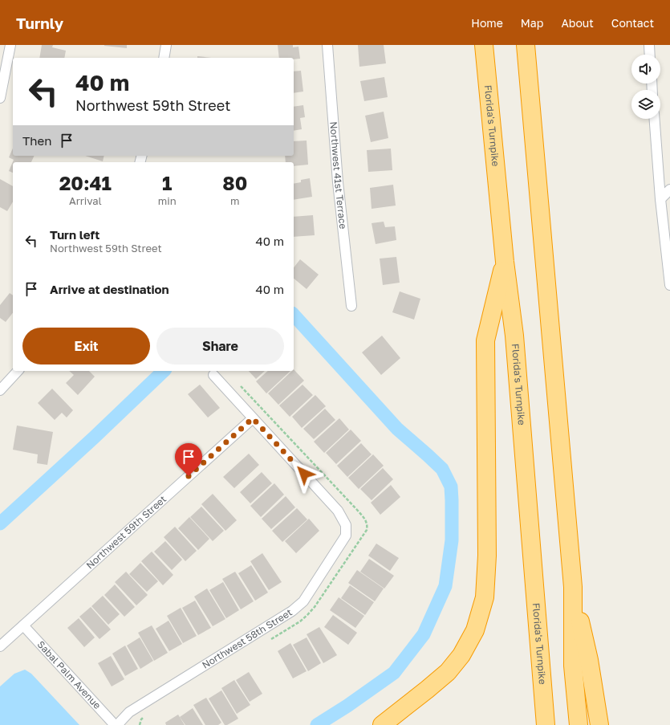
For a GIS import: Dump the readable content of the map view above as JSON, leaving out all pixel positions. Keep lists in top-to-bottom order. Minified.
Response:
{"streets":{"highway":["Florida's Turnpike"],"street":["Northwest 41st Terrace","Northwest 59th Street","Northwest 58th Street","Sabal Palm Avenue"]},"crossings":[["Northwest 59th Street","Northwest 58th Street"],["Northwest 59th Street","Sabal Palm Avenue"]],"page":{"header":"Turnly","nav":["Home","Map","About","Contact"],"turn":["40 m","Northwest 59th Street"],"then":"Then","eta":["20:41","Arrival","1","min","80","m"],"list":[{"name":"Turn left","note":"Northwest 59th Street","value":"40 m"},{"name":"Arrive at destination","value":"40 m"}],"buttons":["Exit","Share"]}}
